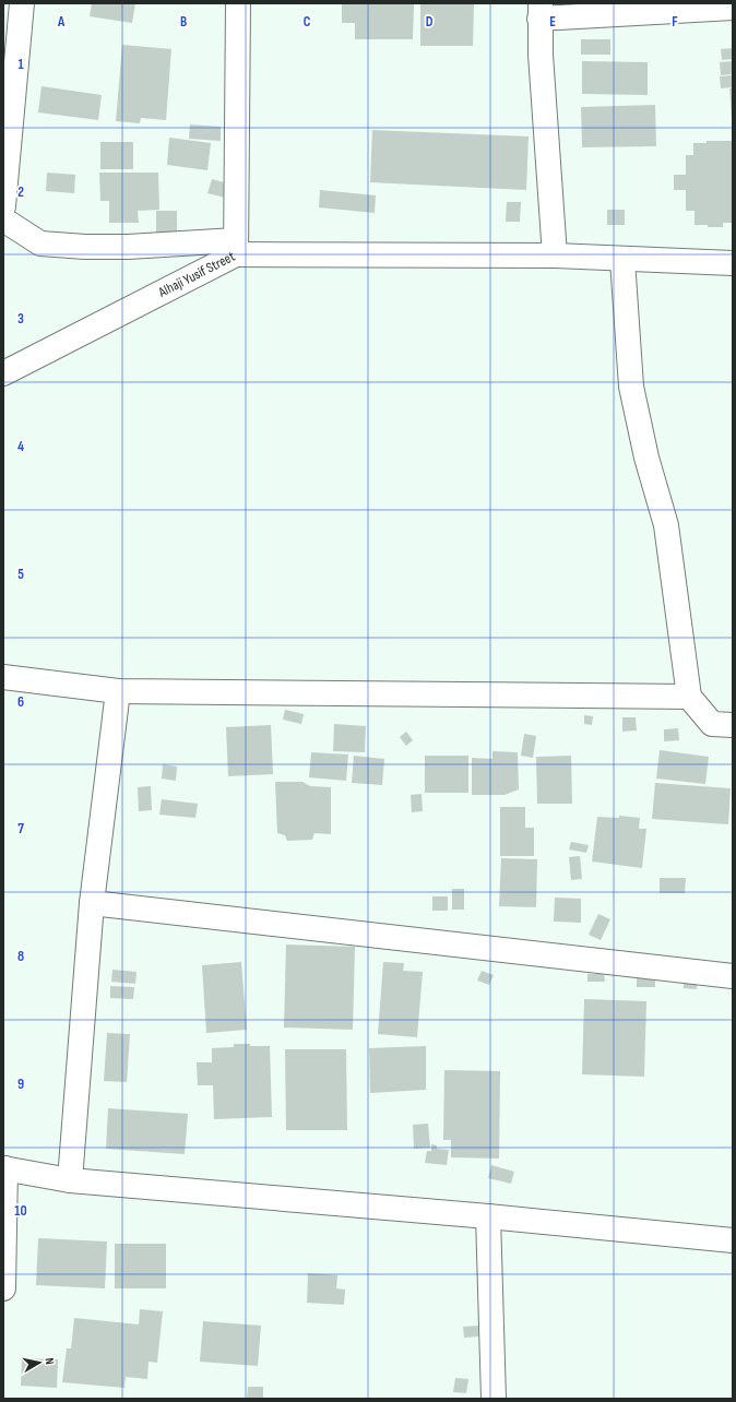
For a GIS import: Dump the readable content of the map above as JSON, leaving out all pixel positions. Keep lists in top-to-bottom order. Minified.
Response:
{"streets":{"street":["Alhaji Yusif Street"]},"north":"right","grid":{"columns":["A","B","C","D","E","F"],"rows":["1","2","3","4","5","6","7","8","9","10"]}}
